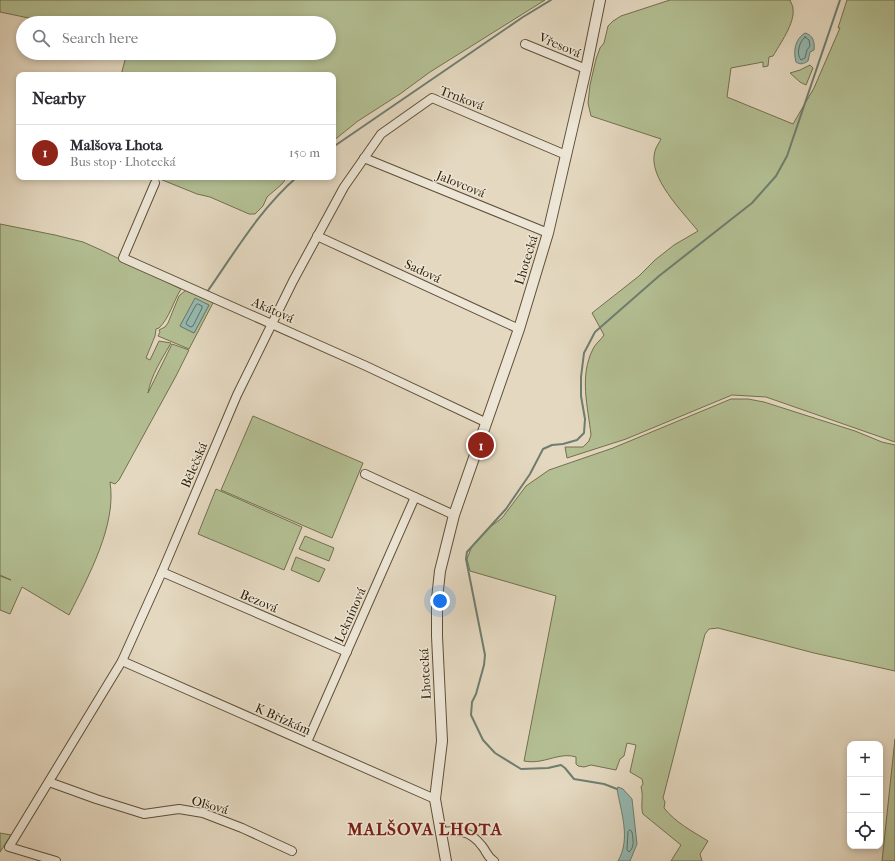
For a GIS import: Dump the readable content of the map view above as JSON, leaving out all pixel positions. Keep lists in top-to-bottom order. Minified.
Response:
{"streets":{"street":["Vřesová","Trnková","Jalovcová","Lhotecká","Sadová","Akátová","Bělečská","Bezová","Leknínová","K Břízkám","Olšová"]},"crossings":[["Vřesová","Lhotecká"],["Trnková","Jalovcová"],["Trnková","Lhotecká"],["Trnková","Bělečská"],["Jalovcová","Lhotecká"],["Jalovcová","Bělečská"],["Lhotecká","Sadová"],["Lhotecká","Akátová"],["Lhotecká","K Břízkám"],["Sadová","Bělečská"],["Akátová","Bělečská"],["Bělečská","Bezová"],["Bělečská","K Břízkám"],["Bělečská","Olšová"],["Bezová","Leknínová"],["Leknínová","K Břízkám"]],"districts":["MALŠOVA LHOTA"],"page":{"search":"Search here","heading":"Nearby","list":[{"mark":"1","name":"Malšova Lhota","note":"Bus stop · Lhotecká","value":"150 m"}],"pins":"1","map_buttons":["+","−"]}}
